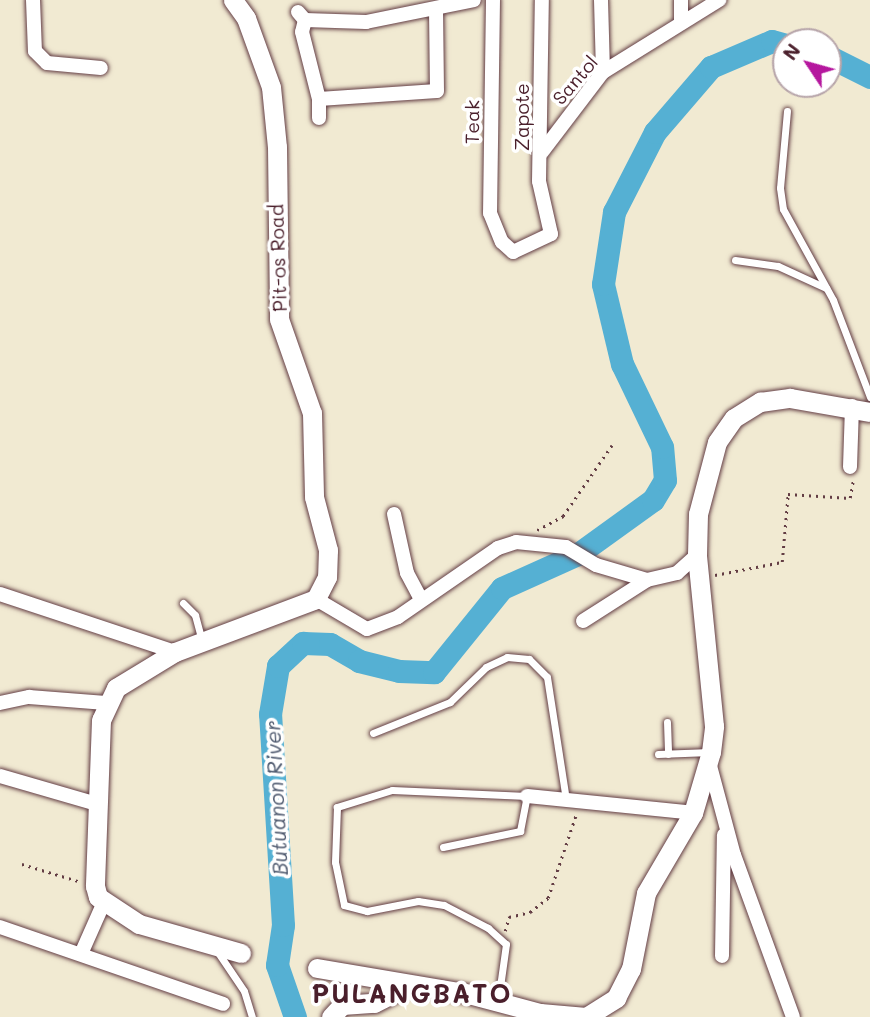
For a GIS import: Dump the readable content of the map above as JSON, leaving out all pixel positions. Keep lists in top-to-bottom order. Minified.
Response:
{"streets":{"street":["Santol","Zapote","Teak","Pit-os Road"]},"crossings":[["Santol","Zapote"],["Zapote","Teak"]],"districts":["PULANGBATO"],"water":["Butuanon River"],"north":"top left"}
